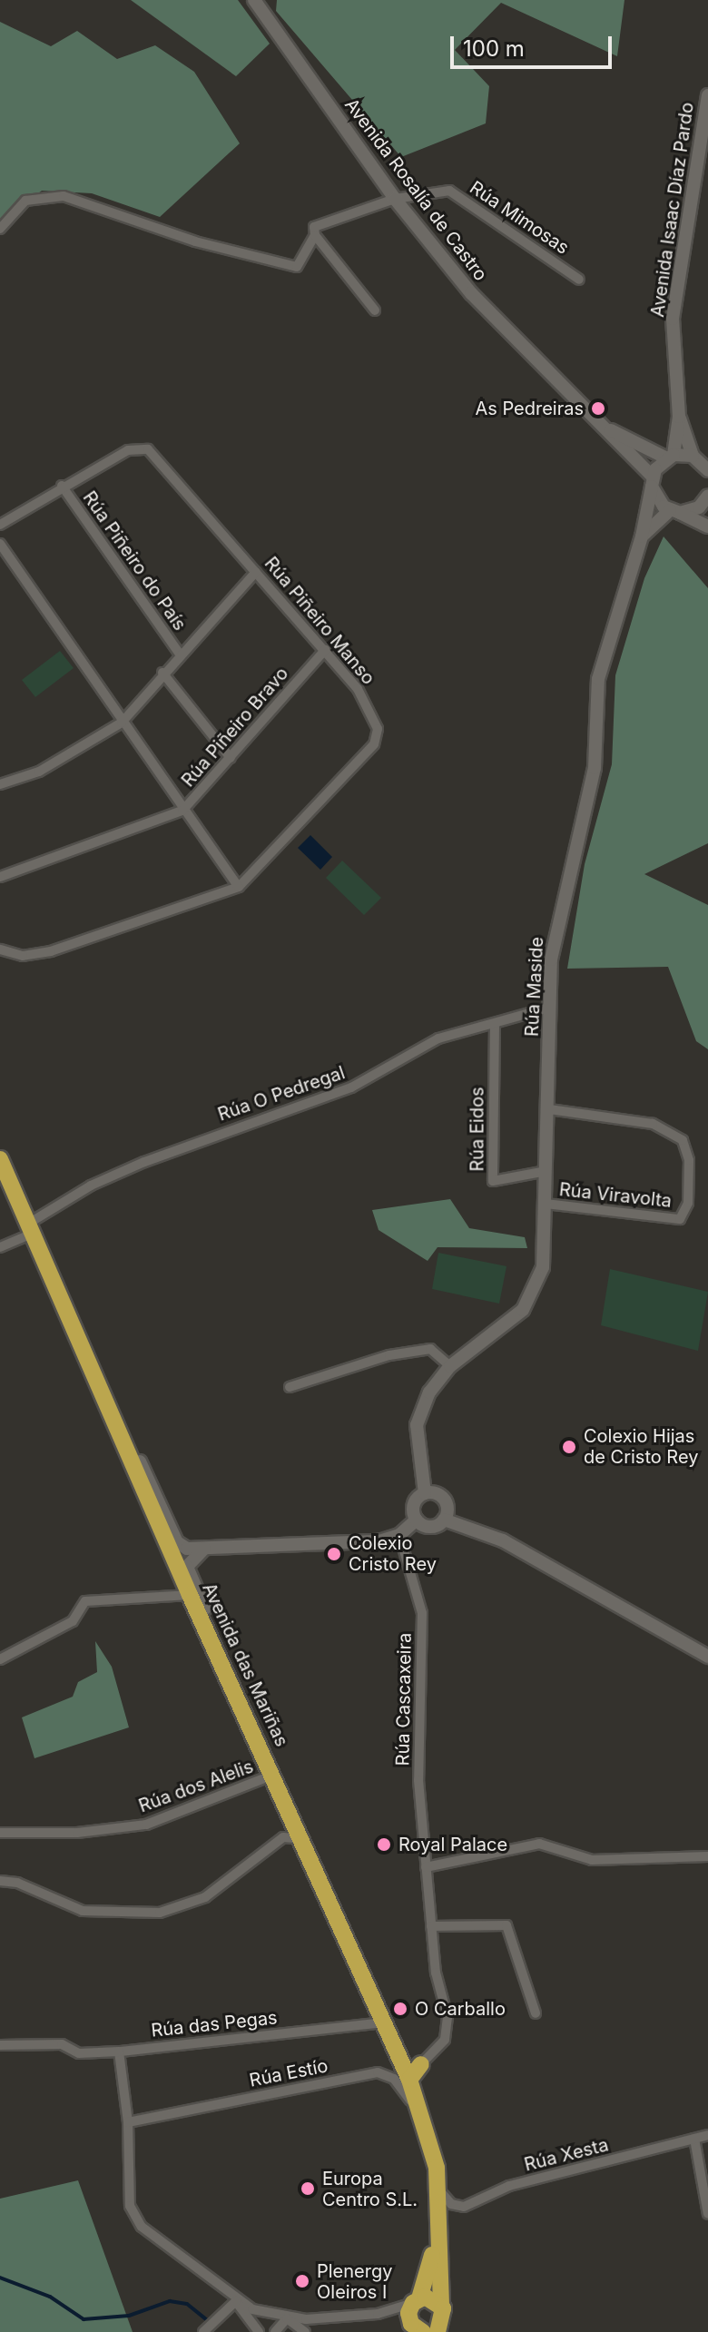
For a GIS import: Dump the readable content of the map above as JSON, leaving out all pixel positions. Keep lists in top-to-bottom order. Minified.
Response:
{"streets":{"highway":["Avenida das Mariñas"],"street":["Avenida Rosalía de Castro","Avenida Isaac Díaz Pardo","Rúa Mimosas","Rúa Piñeiro do País","Rúa Piñeiro Manso","Rúa Piñeiro Bravo","Rúa Maside","Rúa O Pedregal","Rúa Eidos","Rúa Viravolta","Rúa Cascaxeira","Rúa dos Alelis","Rúa das Pegas","Rúa Estío","Rúa Xesta"]},"crossings":[["Avenida Rosalía de Castro","Avenida Isaac Díaz Pardo"],["Avenida Rosalía de Castro","Rúa Mimosas"],["Avenida Rosalía de Castro","Rúa Maside"],["Rúa Piñeiro do País","Rúa Piñeiro Manso"],["Rúa Piñeiro Manso","Rúa Piñeiro Bravo"],["Rúa Maside","Rúa O Pedregal"],["Rúa Maside","Rúa Eidos"],["Rúa Maside","Rúa Viravolta"],["Rúa O Pedregal","Rúa Eidos"],["Rúa O Pedregal","Avenida das Mariñas"],["Avenida das Mariñas","Rúa dos Alelis"],["Avenida das Mariñas","Rúa das Pegas"],["Avenida das Mariñas","Rúa Estío"],["Avenida das Mariñas","Rúa Xesta"]],"places":["As Pedreiras","Colexio Hijas de Cristo Rey","Colexio Cristo Rey","Royal Palace","O Carballo","Europa Centro S.L.","Plenergy Oleiros I"],"scale_bar":"100 m"}
